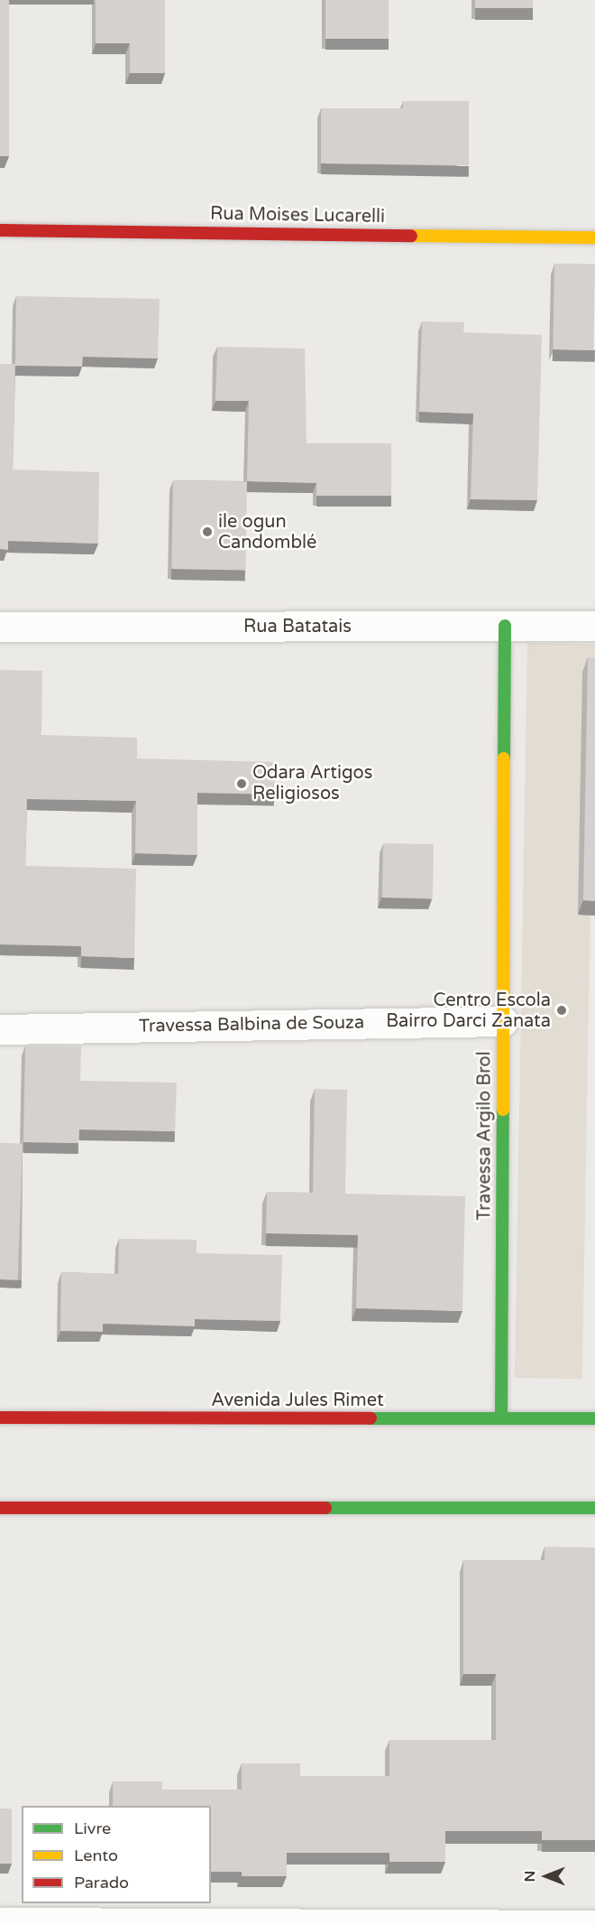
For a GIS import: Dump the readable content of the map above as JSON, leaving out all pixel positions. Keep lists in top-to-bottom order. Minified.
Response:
{"streets":{"street":["Rua Moises Lucarelli","Rua Batatais","Travessa Balbina de Souza","Travessa Argilo Brol","Avenida Jules Rimet"]},"crossings":[["Rua Batatais","Travessa Argilo Brol"],["Travessa Balbina de Souza","Travessa Argilo Brol"],["Travessa Argilo Brol","Avenida Jules Rimet"]],"places":["ile ogun Candomblé","Odara Artigos Religiosos","Centro Escola Bairro Darci Zanata"],"legend":["Livre","Lento","Parado"],"north":"left"}
